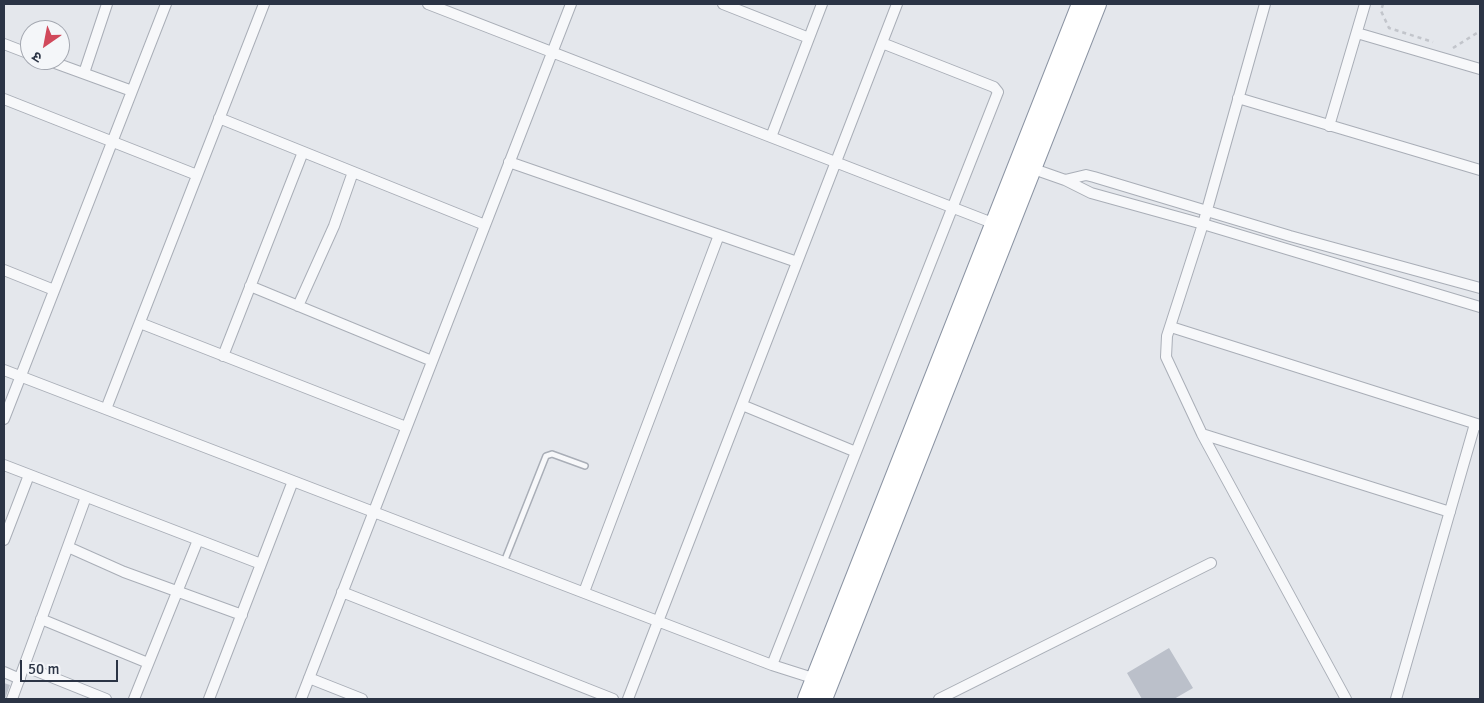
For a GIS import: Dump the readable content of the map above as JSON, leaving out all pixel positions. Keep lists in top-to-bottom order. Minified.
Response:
{"scale_bar":"50 m","north":"bottom left"}
